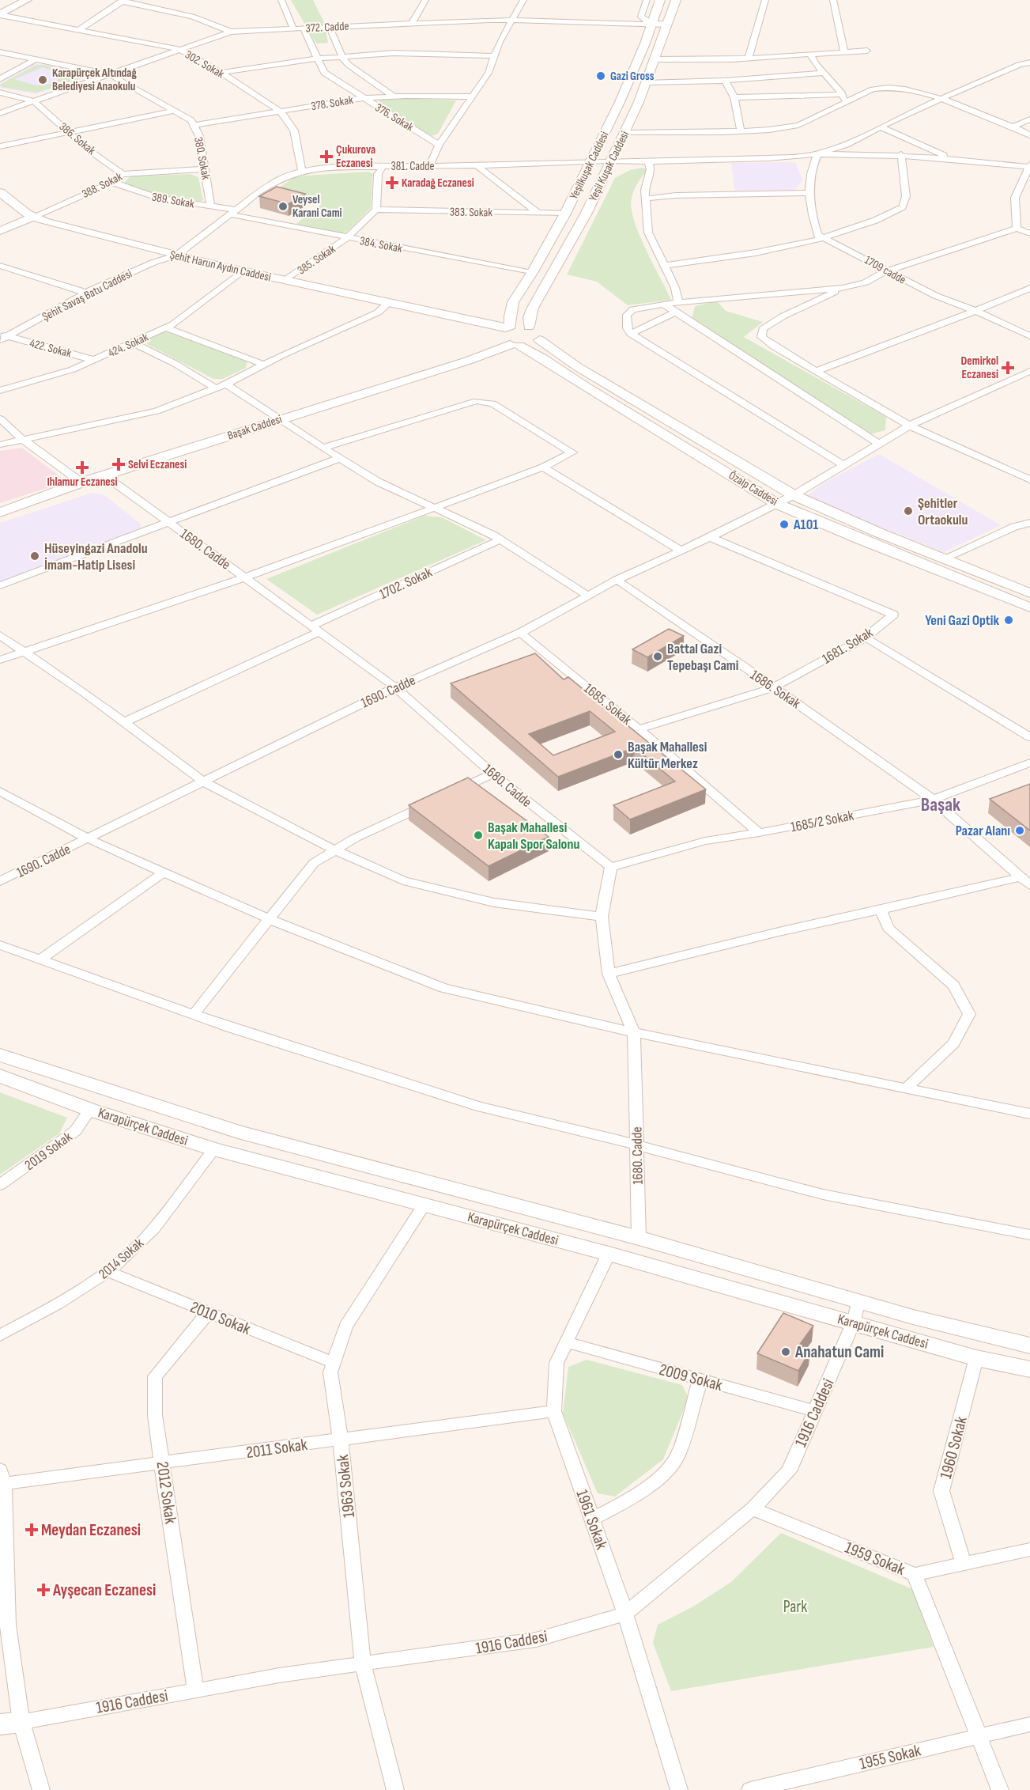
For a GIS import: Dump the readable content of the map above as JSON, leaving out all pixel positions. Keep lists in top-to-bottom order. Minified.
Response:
{"streets":{"main road":["Yeşilkuşak Caddesi","Yeşil Kuşak Caddesi","Şehit Harun Aydın Caddesi","Başak Caddesi","Özalp Caddesi","Karapürçek Caddesi"],"street":["372. Cadde","302. Sokak","378. Sokak","376. Sokak","386. Sokak","380. Sokak","381. Cadde","388. Sokak","389. Sokak","383. Sokak","384. Sokak","385. Sokak","1709 cadde","Şehit Savaş Batu Caddesi","424. Sokak","422. Sokak","1680. Cadde","1702. Sokak","1681. Sokak","1686. Sokak","1690. Cadde","1685. Sokak","1685/2 Sokak","2019 Sokak","2014 Sokak","2010 Sokak","2009 Sokak","1916 Caddesi","1960 Sokak","2011 Sokak","1963 Sokak","2012 Sokak","1961 Sokak","1959 Sokak","1955 Sokak"]},"crossings":[["372. Cadde","302. Sokak"],["372. Cadde","376. Sokak"],["372. Cadde","386. Sokak"],["372. Cadde","380. Sokak"],["372. Cadde","Yeşilkuşak Caddesi"],["372. Cadde","Yeşil Kuşak Caddesi"],["302. Sokak","378. Sokak"],["302. Sokak","381. Cadde"],["378. Sokak","376. Sokak"],["378. Sokak","380. Sokak"],["386. Sokak","388. Sokak"],["380. Sokak","388. Sokak"],["380. Sokak","389. Sokak"],["Yeşilkuşak Caddesi","381. Cadde"],["Yeşilkuşak Caddesi","383. Sokak"],["Yeşilkuşak Caddesi","384. Sokak"],["Yeşilkuşak Caddesi","Şehit Harun Aydın Caddesi"],["Yeşilkuşak Caddesi","Özalp Caddesi"],["381. Cadde","Yeşil Kuşak Caddesi"],["381. Cadde","389. Sokak"],["381. Cadde","384. Sokak"],["381. Cadde","Şehit Harun Aydın Caddesi"],["381. Cadde","Şehit Savaş Batu Caddesi"],["Yeşil Kuşak Caddesi","Özalp Caddesi"],["388. Sokak","389. Sokak"],["388. Sokak","Şehit Harun Aydın Caddesi"],["389. Sokak","384. Sokak"],["383. Sokak","385. Sokak"],["384. Sokak","385. Sokak"],["385. Sokak","Şehit Harun Aydın Caddesi"],["Şehit Harun Aydın Caddesi","Şehit Savaş Batu Caddesi"],["Şehit Harun Aydın Caddesi","424. Sokak"],["Şehit Harun Aydın Caddesi","Özalp Caddesi"],["Şehit Savaş Batu Caddesi","422. Sokak"],["424. Sokak","422. Sokak"],["Başak Caddesi","Özalp Caddesi"],["Başak Caddesi","1680. Cadde"],["Özalp Caddesi","1690. Cadde"],["1680. Cadde","1702. Sokak"],["1680. Cadde","1690. Cadde"],["1680. Cadde","1685/2 Sokak"],["1680. Cadde","Karapürçek Caddesi"],["1681. Sokak","1686. Sokak"],["1681. Sokak","1690. Cadde"],["1681. Sokak","1685. Sokak"],["1686. Sokak","1690. Cadde"],["1686. Sokak","1685/2 Sokak"],["1690. Cadde","1685. Sokak"],["1685. Sokak","1685/2 Sokak"],["Karapürçek Caddesi","2019 Sokak"],["Karapürçek Caddesi","2014 Sokak"],["Karapürçek Caddesi","1916 Caddesi"],["Karapürçek Caddesi","1960 Sokak"],["Karapürçek Caddesi","1963 Sokak"],["Karapürçek Caddesi","1961 Sokak"],["2014 Sokak","2010 Sokak"],["2010 Sokak","1963 Sokak"],["2010 Sokak","2012 Sokak"],["2009 Sokak","1916 Caddesi"],["2009 Sokak","1961 Sokak"],["1916 Caddesi","1963 Sokak"],["1916 Caddesi","2012 Sokak"],["1916 Caddesi","1961 Sokak"],["1916 Caddesi","1959 Sokak"],["2011 Sokak","1963 Sokak"],["2011 Sokak","2012 Sokak"],["2011 Sokak","1961 Sokak"],["1959 Sokak","1955 Sokak"]],"districts":["Başak"],"parks":["Park"],"places":{"other":["Gazi Gross","Karapürçek Altındağ Belediyesi Anaokulu","Veysel Karani Cami","Şehitler Ortaokulu","A101","Hüseyingazi Anadolu İmam-Hatip Lisesi","Yeni Gazi Optik","Battal Gazi Tepebaşı Cami","Başak Mahallesi Kültür Merkez","Pazar Alanı","Başak Mahallesi Kapalı Spor Salonu","Anahatun Cami"],"health":["Çukurova Eczanesi","Karadağ Eczanesi","Demirkol Eczanesi","Selvi Eczanesi","Ihlamur Eczanesi","Meydan Eczanesi","Ayşecan Eczanesi"]}}
